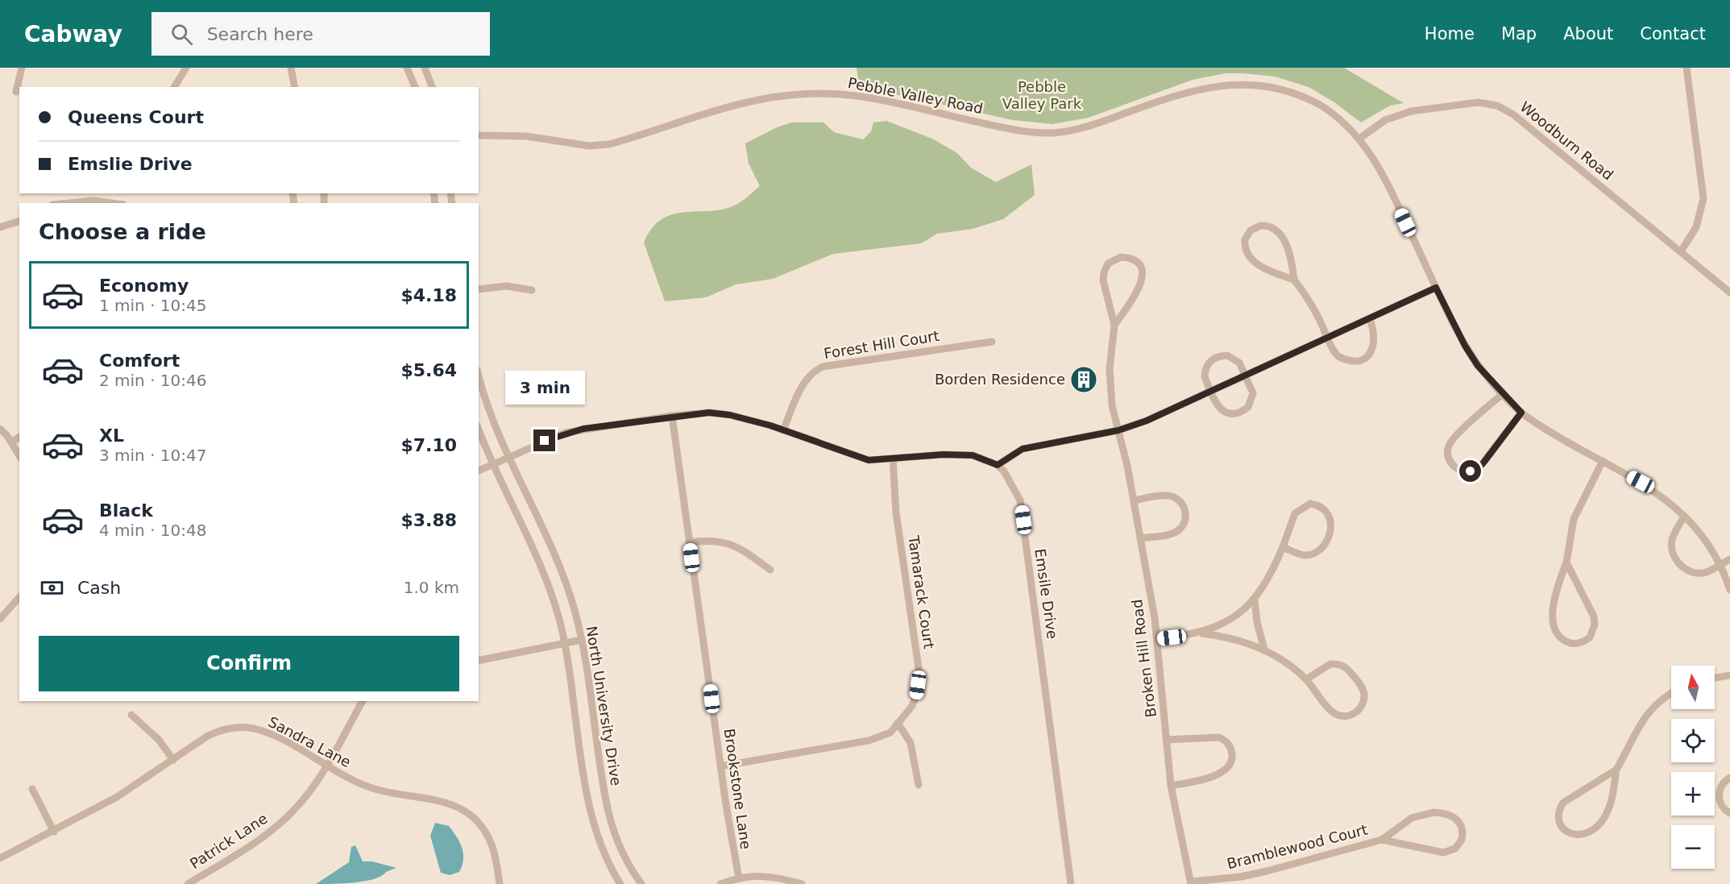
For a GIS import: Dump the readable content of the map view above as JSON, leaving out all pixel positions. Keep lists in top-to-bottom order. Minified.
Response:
{"streets":{"street":["Pebble Valley Road","Woodburn Road","Forest Hill Court","Tamarack Court","Emsile Drive","Broken Hill Road","North University Drive","Sandra Lane","Brookstone Lane","Patrick Lane","Bramblewood Court"]},"crossings":[["Pebble Valley Road","Woodburn Road"],["Tamarack Court","Brookstone Lane"],["Broken Hill Road","Bramblewood Court"],["Sandra Lane","Patrick Lane"]],"parks":["Pebble Valley Park"],"places":{"building":["Borden Residence"]},"north":"top","page":{"header":"Cabway","search":"Search here","nav":["Home","Map","About","Contact"],"banner":["Queens Court","Emslie Drive"],"heading":"Choose a ride","list":[{"name":"Economy","note":"1 min · 10:45","value":"$4.18"},{"name":"Comfort","note":"2 min · 10:46","value":"$5.64"},{"name":"XL","note":"3 min · 10:47","value":"$7.10"},{"name":"Black","note":"4 min · 10:48","value":"$3.88"}],"bubble":"3 min","pay":["Cash","1.0 km"],"buttons":"Confirm","map_buttons":["+","−"]}}
